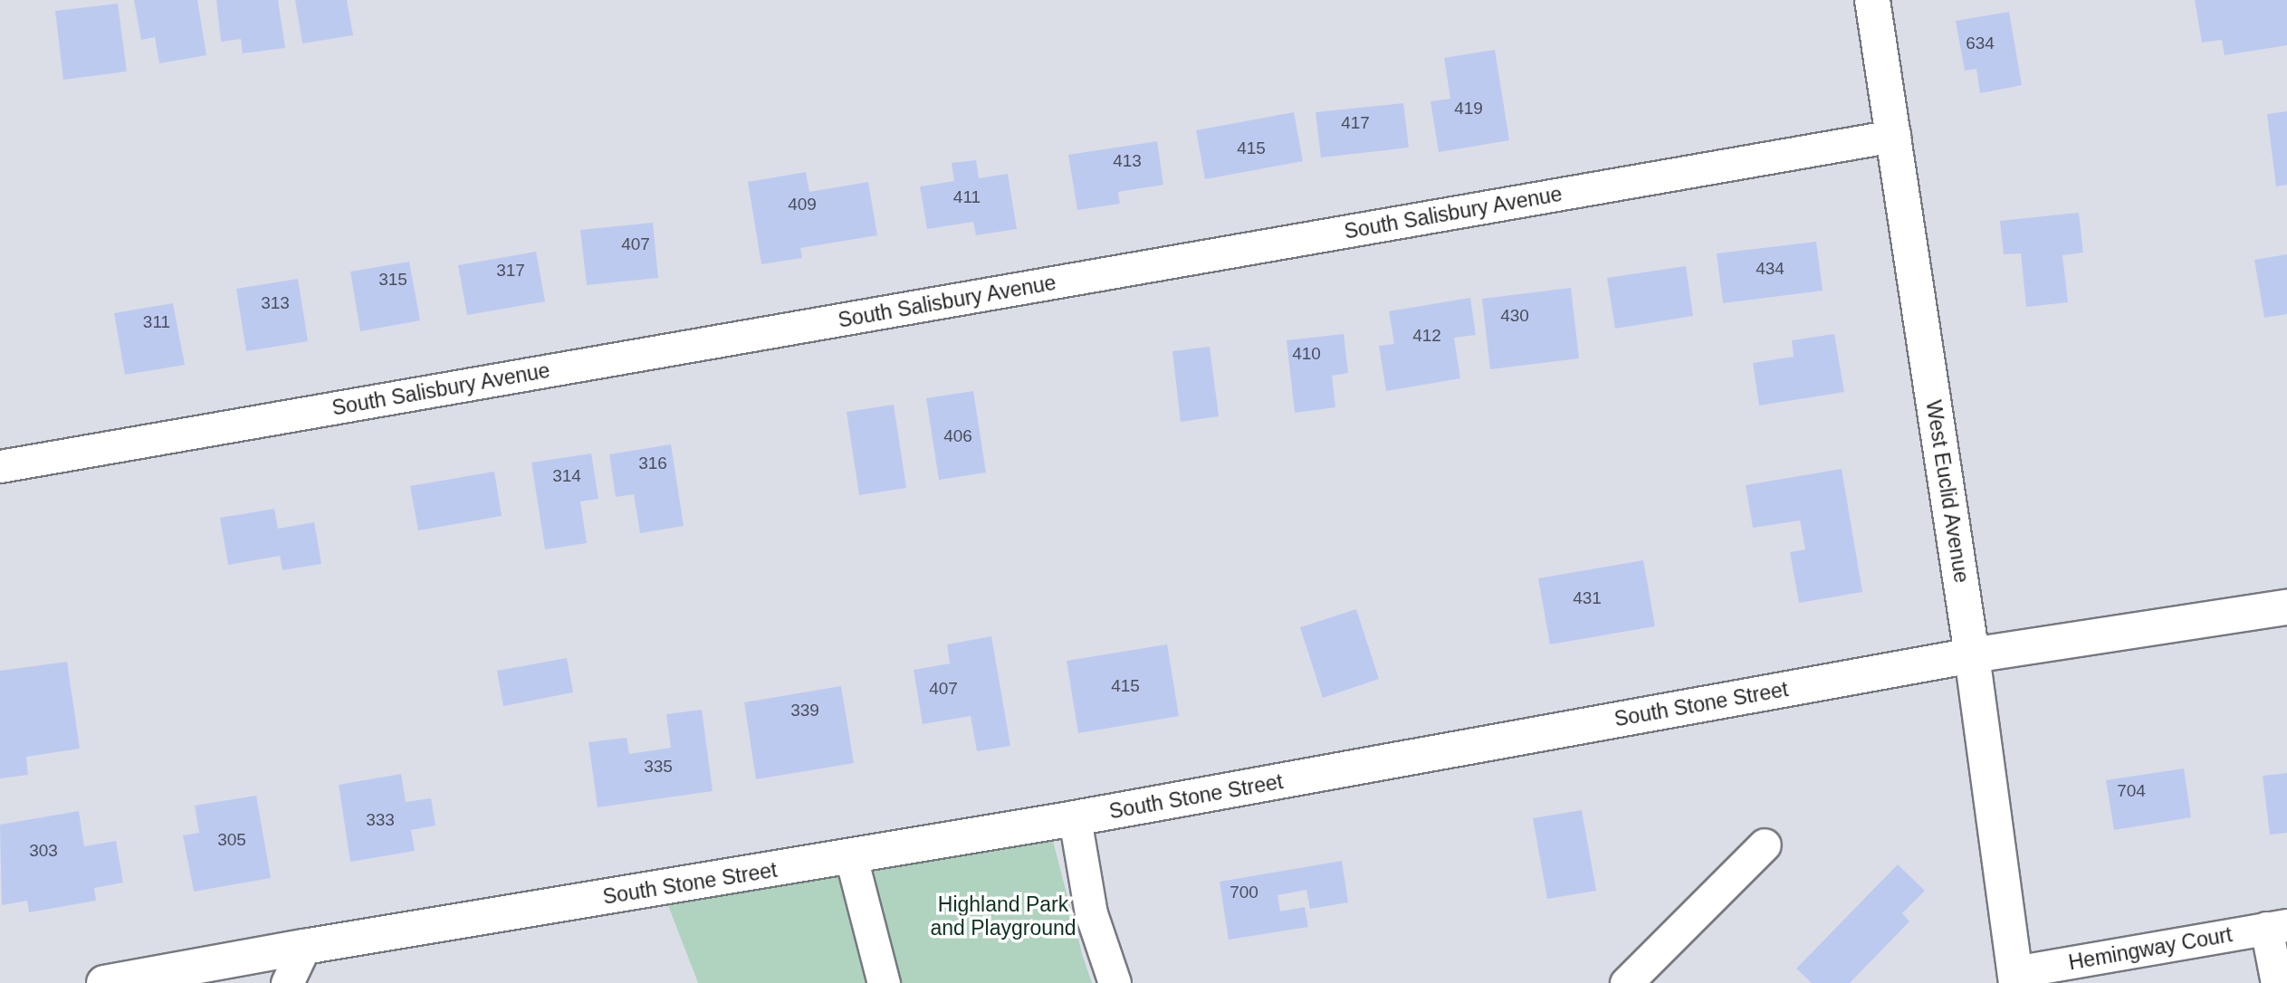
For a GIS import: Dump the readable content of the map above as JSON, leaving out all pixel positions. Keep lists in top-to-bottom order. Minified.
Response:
{"streets":{"street":["South Salisbury Avenue","West Euclid Avenue","South Stone Street","Hemingway Court"]},"crossings":[["South Salisbury Avenue","West Euclid Avenue"],["West Euclid Avenue","South Stone Street"],["West Euclid Avenue","Hemingway Court"]],"parks":["Highland Park and Playground"],"house_numbers":["634","419","417","415","413","411","409","407","434","317","315","313","430","311","412","410","406","316","314","431","415","407","339","335","704","333","305","303","700"]}
